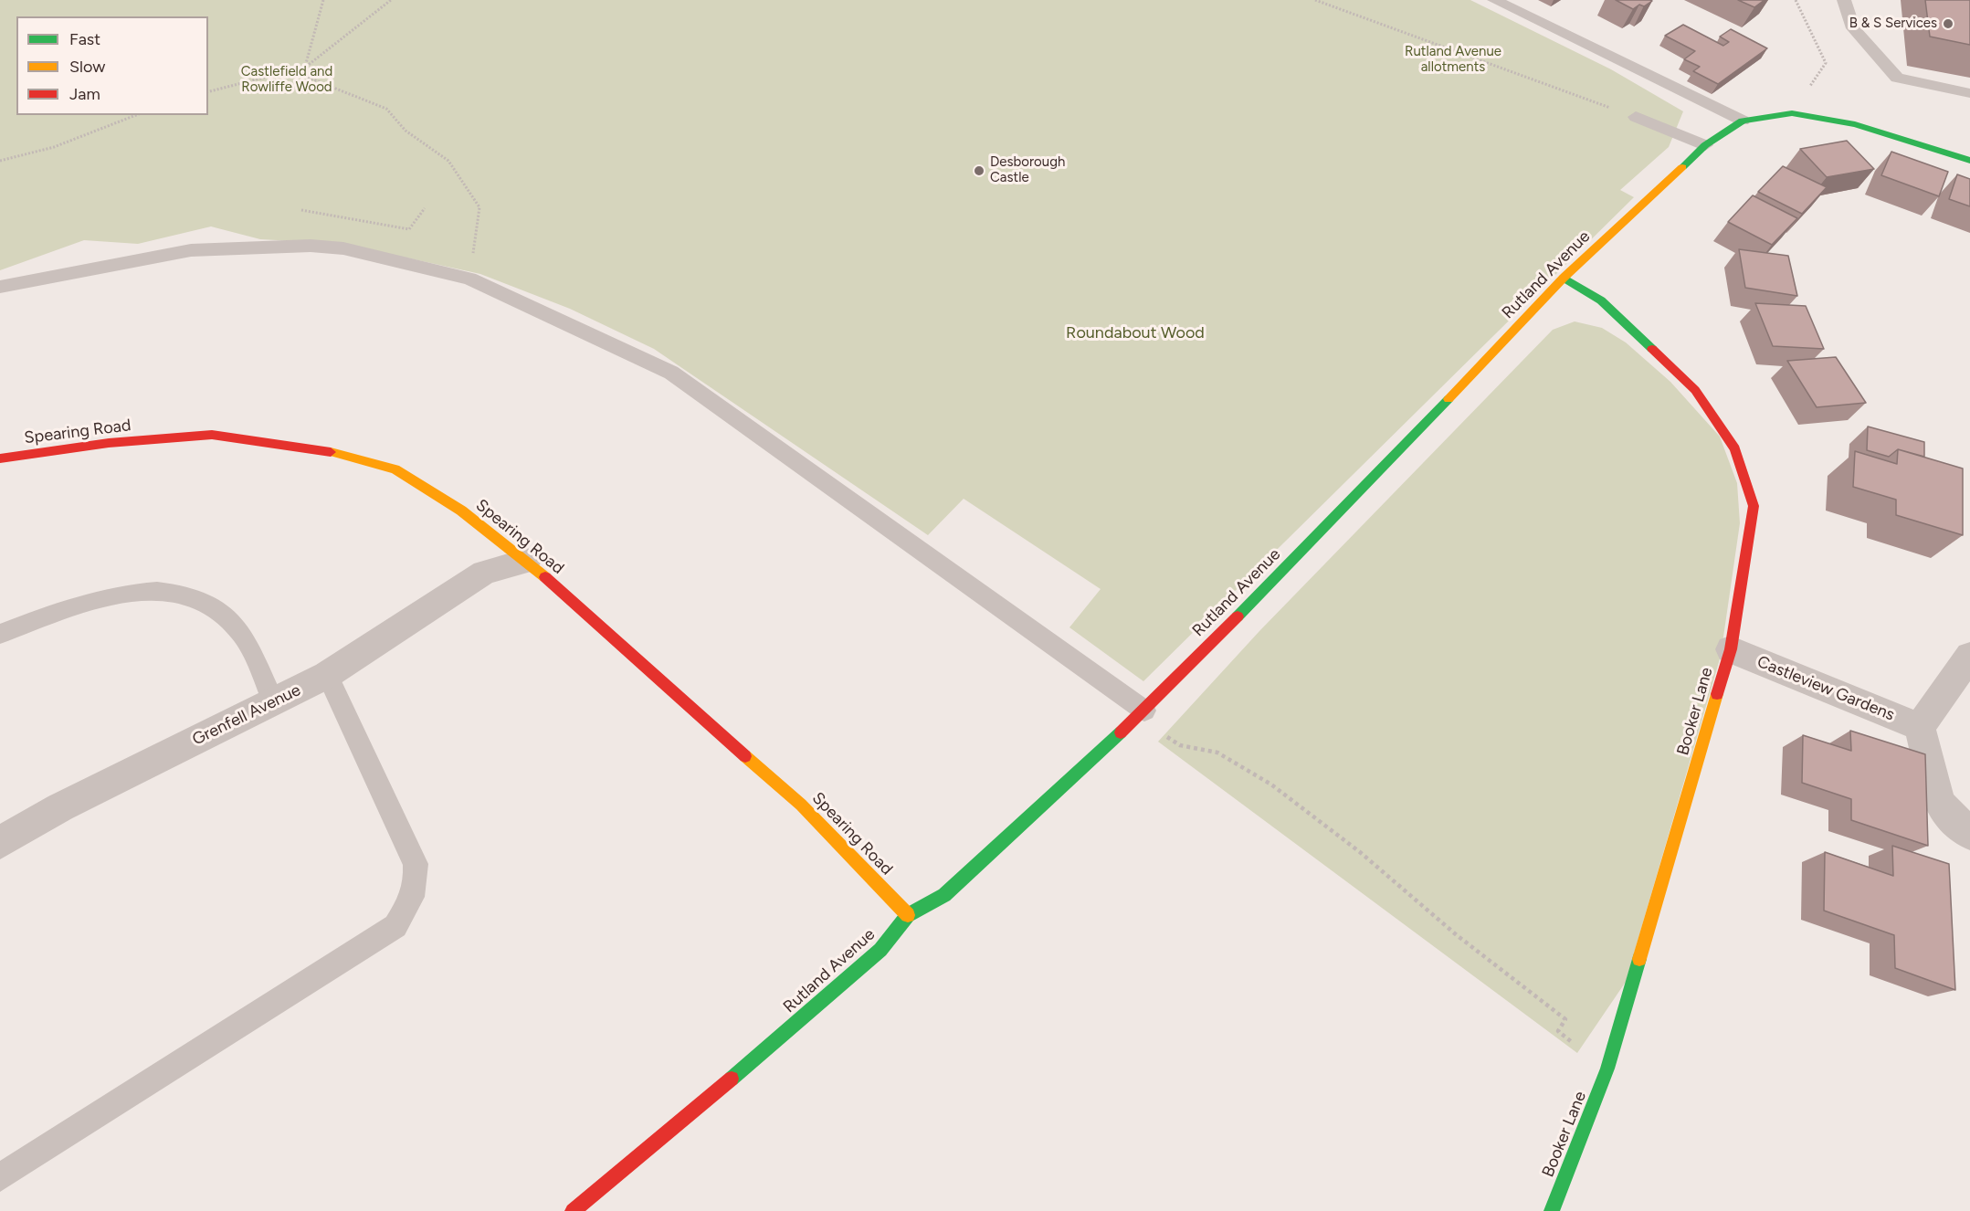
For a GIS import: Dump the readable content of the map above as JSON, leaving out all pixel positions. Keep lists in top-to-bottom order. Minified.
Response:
{"streets":{"street":["Rutland Avenue","Spearing Road","Castleview Gardens","Booker Lane","Grenfell Avenue"]},"crossings":[["Rutland Avenue","Spearing Road"],["Rutland Avenue","Booker Lane"],["Spearing Road","Grenfell Avenue"],["Castleview Gardens","Booker Lane"]],"parks":["Rutland Avenue allotments","Castlefield and Rowliffe Wood","Roundabout Wood"],"places":["B & S Services","Desborough Castle"],"legend":["Fast","Slow","Jam"]}
